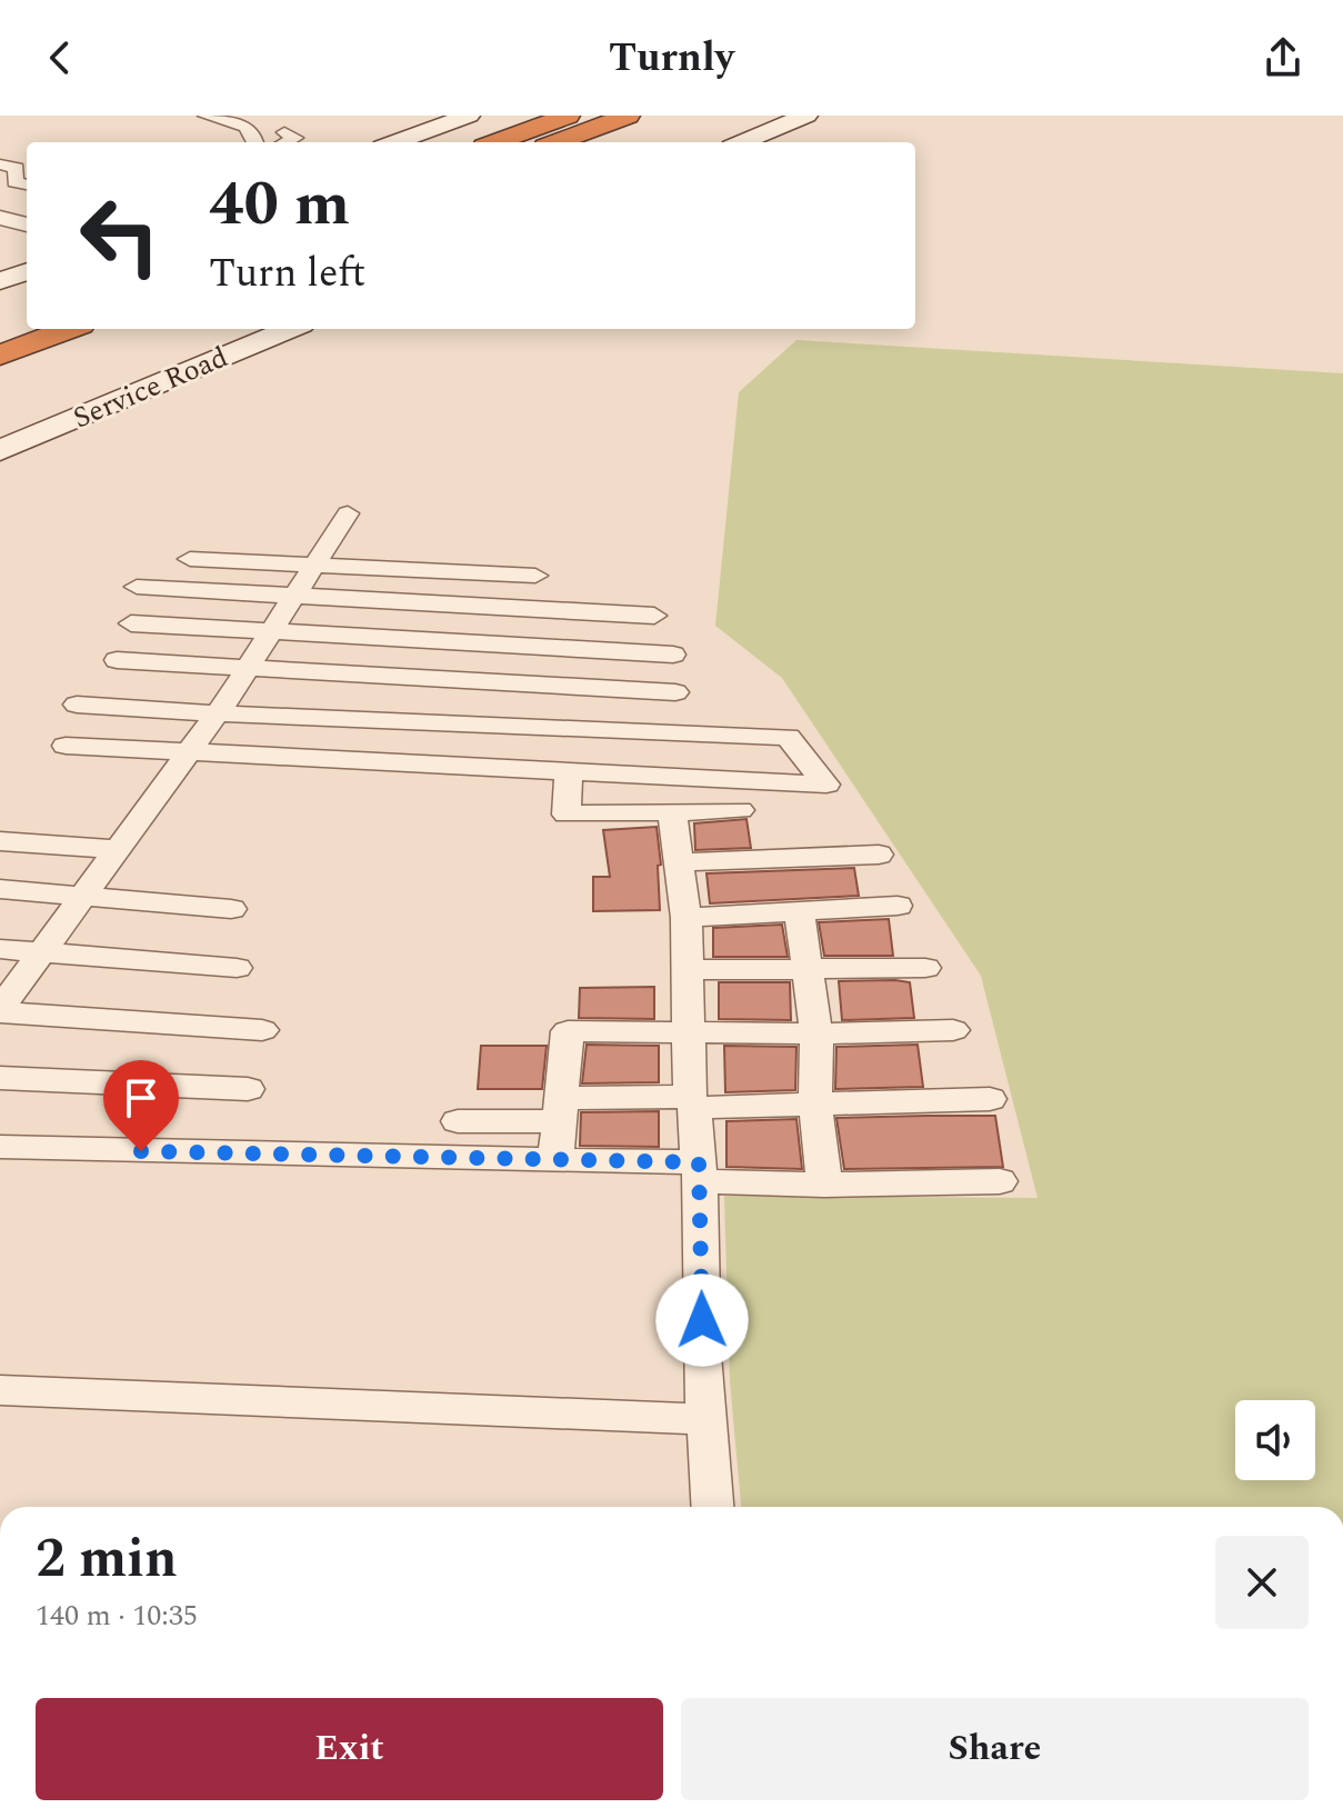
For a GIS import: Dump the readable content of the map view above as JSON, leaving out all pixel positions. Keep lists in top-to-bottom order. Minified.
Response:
{"streets":{"main road":["Service Road"]},"page":{"header":"Turnly","turn":["40 m","Turn left"],"heading":["2 min","140 m · 10:35"],"buttons":["Exit","Share"]}}
